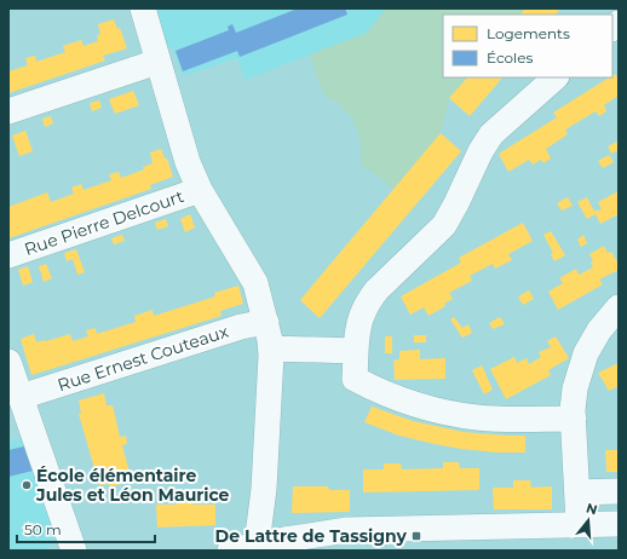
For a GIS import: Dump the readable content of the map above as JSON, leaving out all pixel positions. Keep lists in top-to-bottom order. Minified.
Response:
{"streets":{"street":["Rue Pierre Delcourt","Rue Ernest Couteaux"]},"places":{"other":["École élémentaire Jules et Léon Maurice"],"transit":["De Lattre de Tassigny"]},"legend":["Logements","Écoles"],"scale_bar":"50 m","north":"top"}
